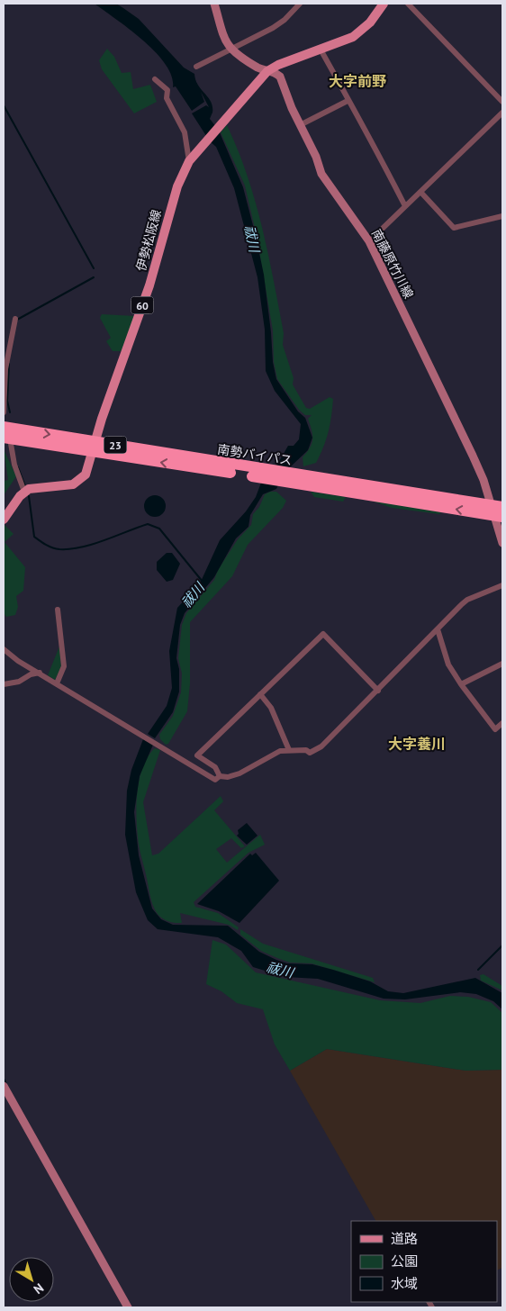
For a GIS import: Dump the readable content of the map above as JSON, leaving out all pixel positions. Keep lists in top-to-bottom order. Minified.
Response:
{"streets":{"highway":["23","南勢バイパス"],"main road":["伊勢松阪線","南藤原竹川線","60"]},"crossings":[["伊勢松阪線","南藤原竹川線"],["伊勢松阪線","南勢バイパス"],["南藤原竹川線","南勢バイパス"]],"districts":["大字前野","大字養川"],"water":["祓川"],"legend":["道路","公園","水域"],"north":"bottom right"}
